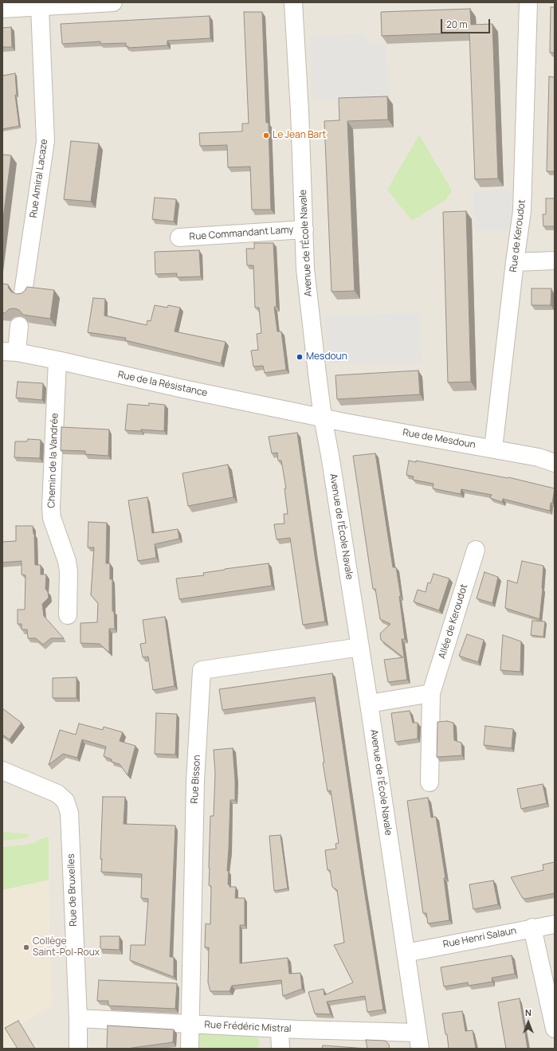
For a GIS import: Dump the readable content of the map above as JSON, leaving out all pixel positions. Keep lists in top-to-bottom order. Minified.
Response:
{"streets":{"street":["Rue Amiral Lacaze","Rue Commandant Lamy","Rue de Keroudot","Avenue de l'École Navale","Rue de la Résistance","Rue de Mesdoun","Chemin de la Vandrée","Allée de Keroudot","Rue Bisson","Rue de Bruxelles","Rue Henri Salaun","Rue Frédéric Mistral"]},"crossings":[["Rue Commandant Lamy","Avenue de l'École Navale"],["Rue de Keroudot","Rue de Mesdoun"],["Avenue de l'École Navale","Rue de la Résistance"],["Avenue de l'École Navale","Rue de Mesdoun"],["Avenue de l'École Navale","Rue Bisson"],["Avenue de l'École Navale","Rue Henri Salaun"],["Avenue de l'École Navale","Rue Frédéric Mistral"],["Rue de la Résistance","Rue de Mesdoun"],["Rue de la Résistance","Chemin de la Vandrée"],["Rue Bisson","Rue Frédéric Mistral"],["Rue de Bruxelles","Rue Frédéric Mistral"]],"places":["Le Jean Bart","Mesdoun","Collège Saint-Pol-Roux"],"scale_bar":"20 m","north":"top"}
